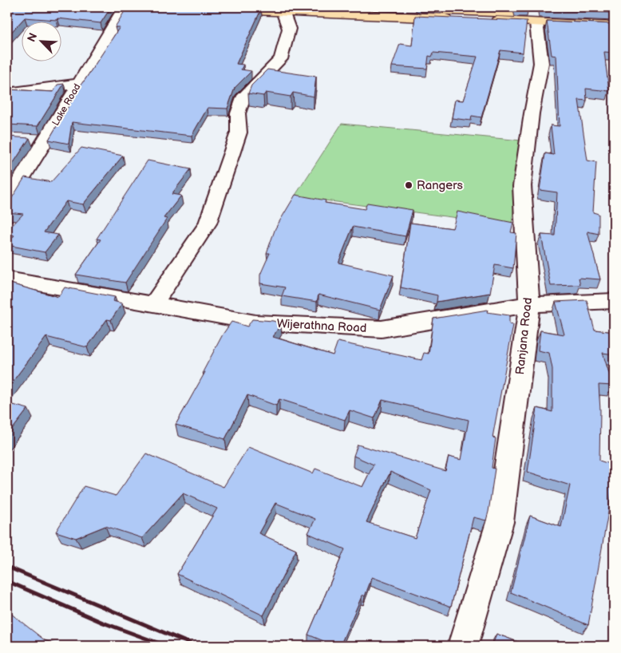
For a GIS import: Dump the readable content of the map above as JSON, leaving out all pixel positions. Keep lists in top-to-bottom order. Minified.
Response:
{"streets":{"street":["Lake Road","Wijerathna Road","Ranjana Road"]},"crossings":[["Wijerathna Road","Ranjana Road"]],"places":["Rangers"],"north":"top left"}
